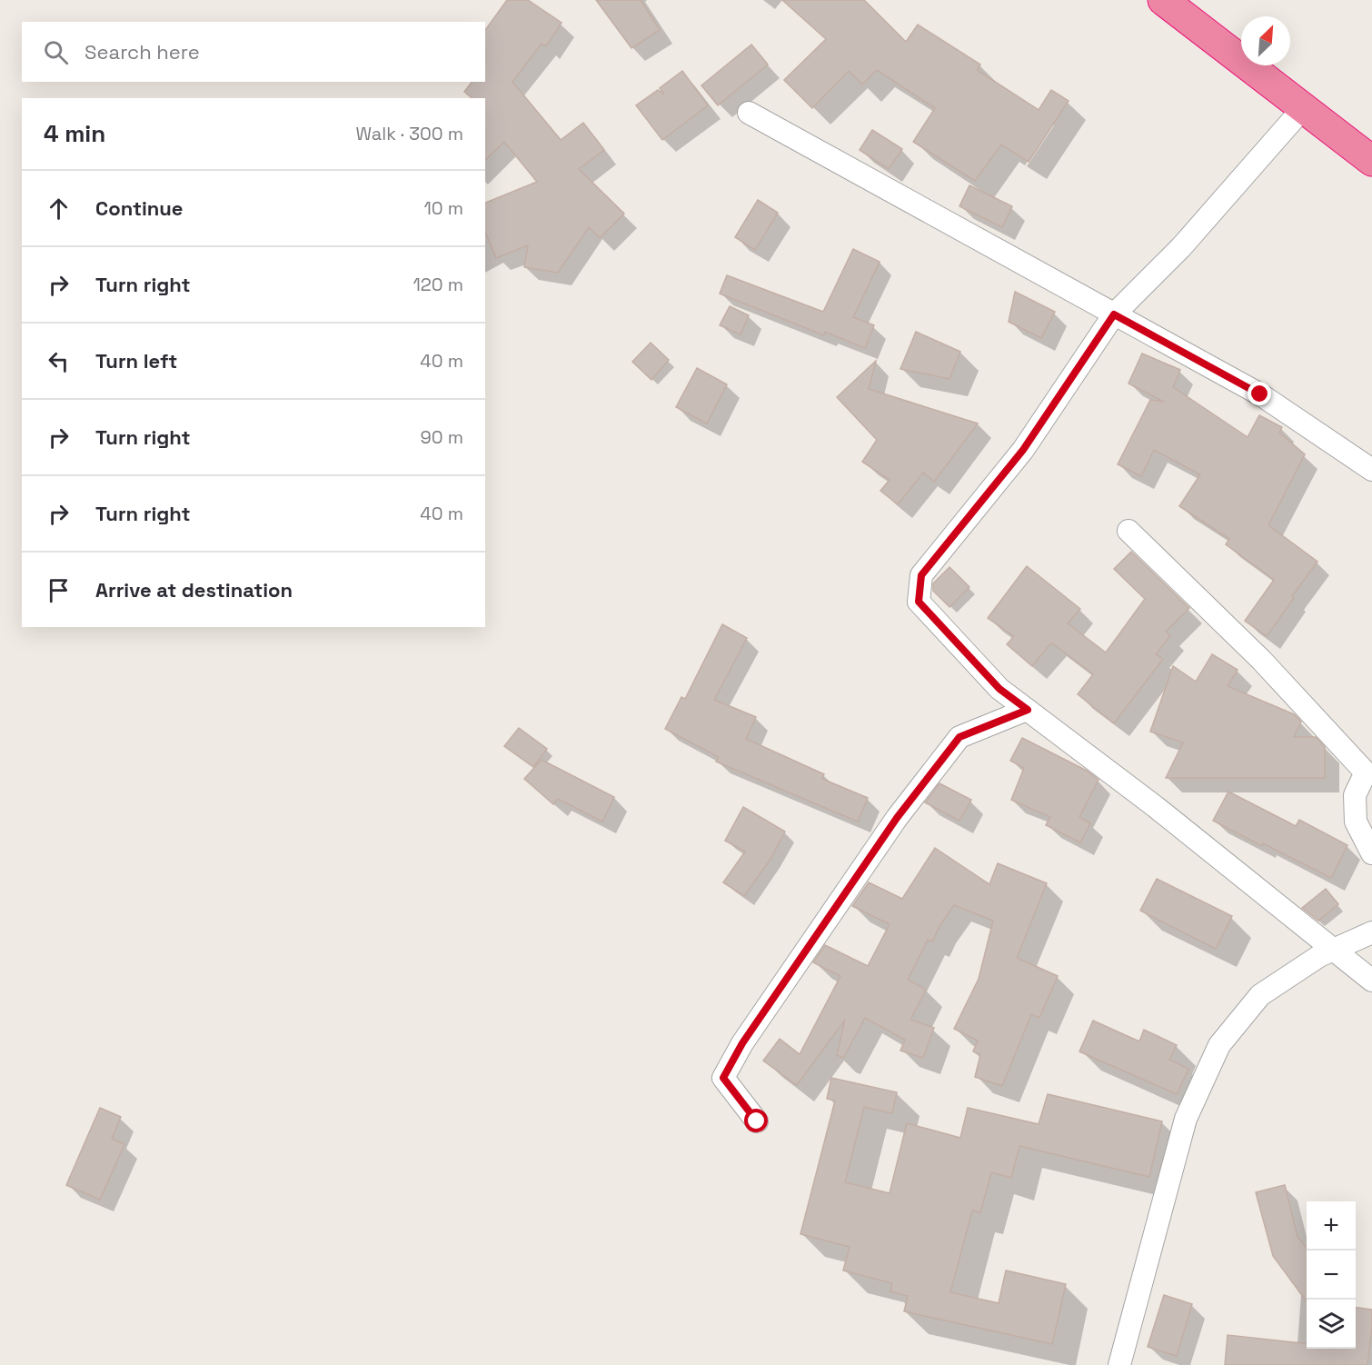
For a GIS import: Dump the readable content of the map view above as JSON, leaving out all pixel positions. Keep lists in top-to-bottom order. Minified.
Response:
{"north":"top right","page":{"search":"Search here","heading":["4 min","Walk · 300 m"],"list":[["Continue","10 m"],["Turn right","120 m"],["Turn left","40 m"],["Turn right","90 m"],["Turn right","40 m"],"Arrive at destination"],"map_buttons":["+","−"]}}
